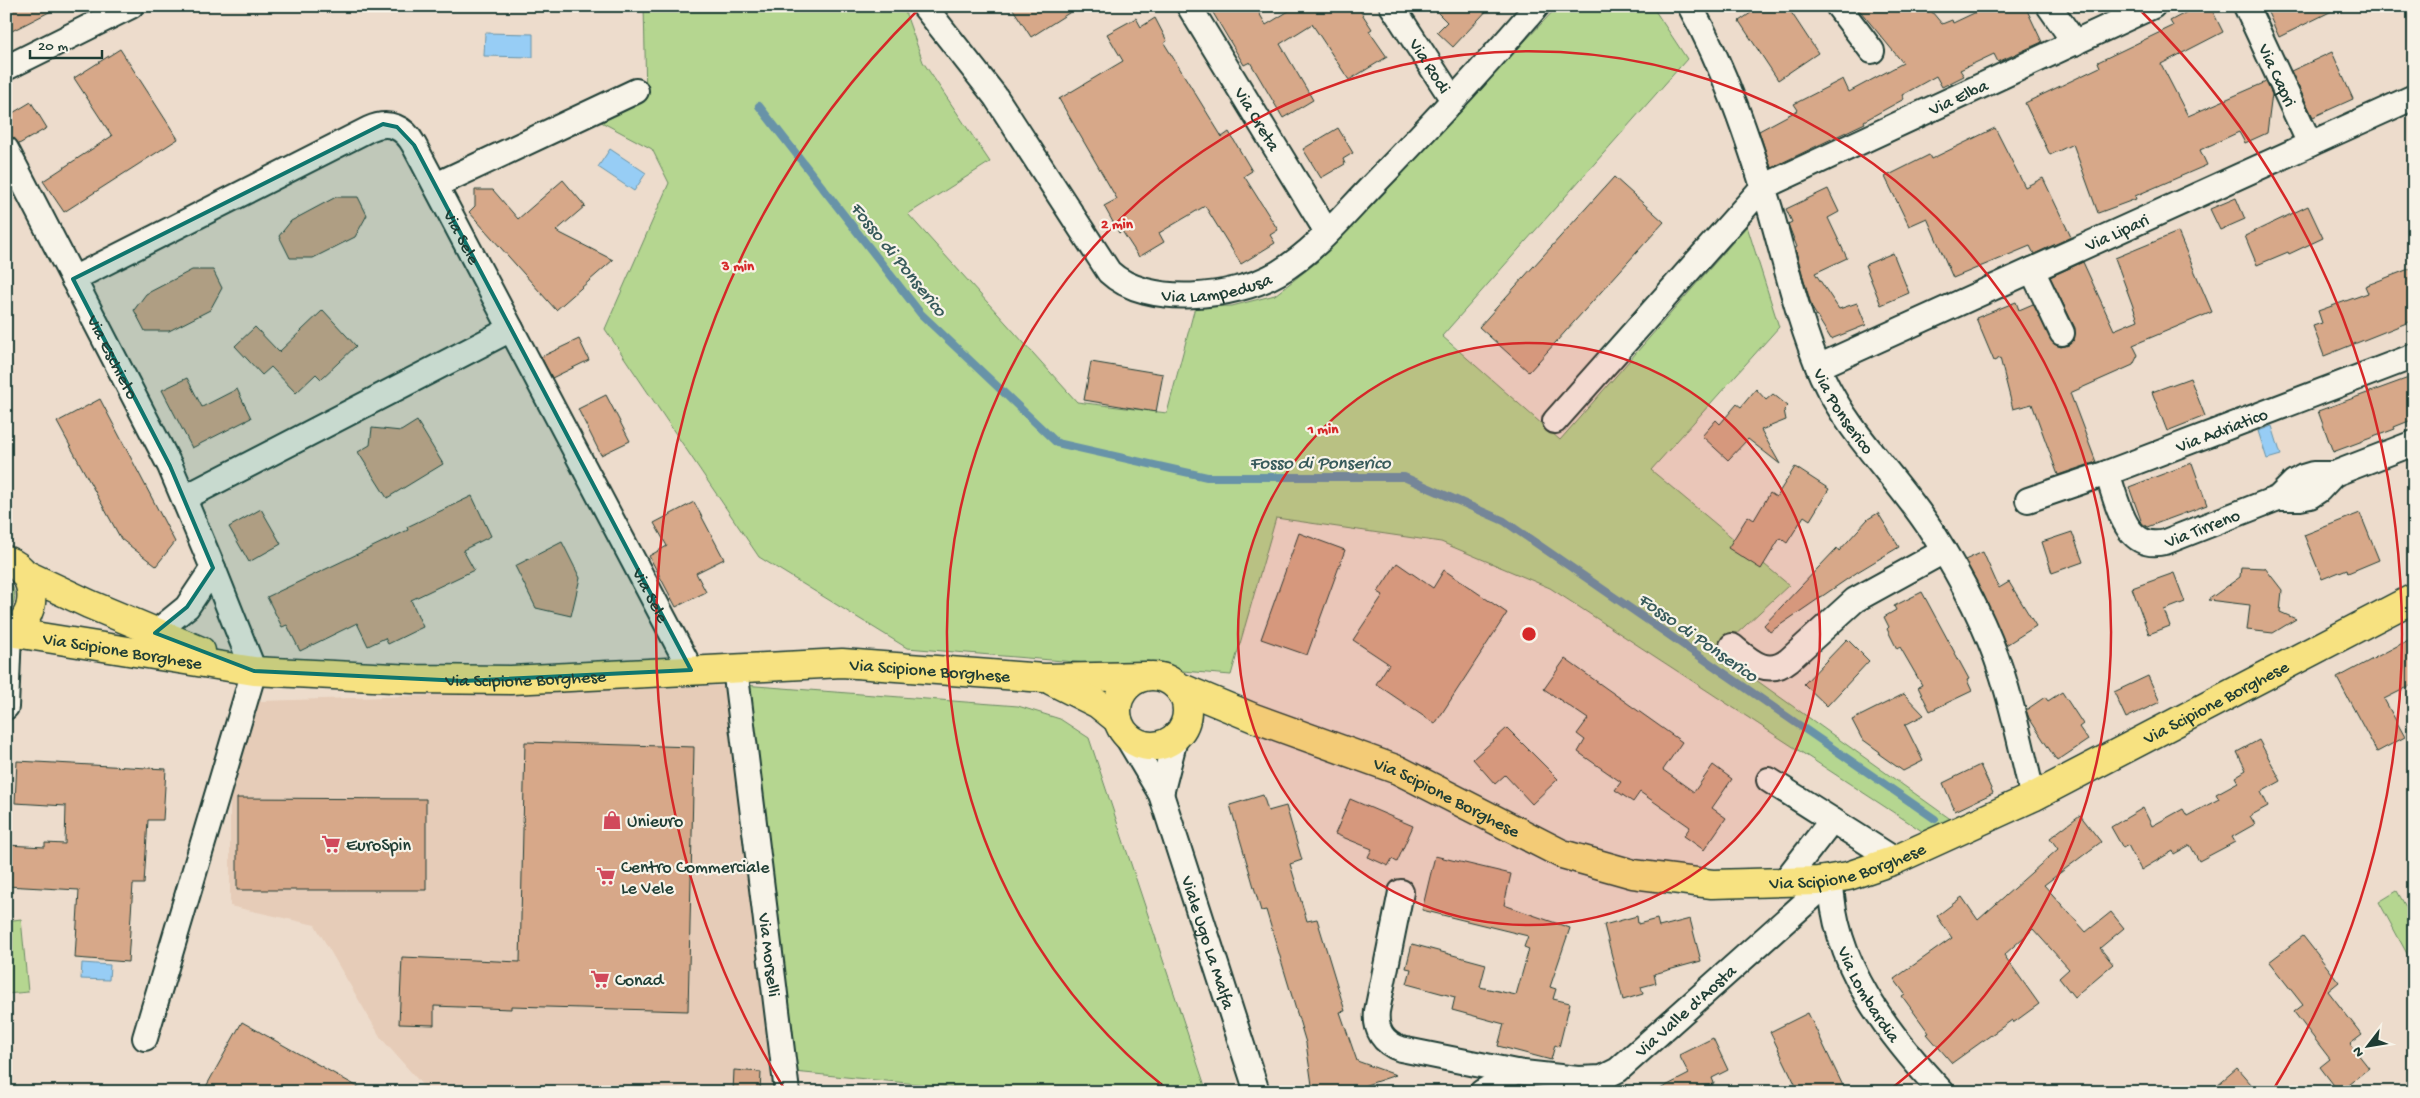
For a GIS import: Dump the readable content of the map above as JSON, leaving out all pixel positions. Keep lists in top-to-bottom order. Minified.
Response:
{"streets":{"main road":["Via Scipione Borghese"],"street":["Via Rodi","Via Capri","Via Elba","Via Creta","Via Lipari","Via Sele","Via Lampedusa","Via Eschieto","Via Ponserico","Via Adriatico","Via Tirreno","Viale Ugo La Malfa","Via Morselli","Via Lombardia","Via Valle d'Aosta"]},"crossings":[["Via Rodi","Via Lampedusa"],["Via Capri","Via Lipari"],["Via Elba","Via Ponserico"],["Via Creta","Via Lampedusa"],["Via Lipari","Via Ponserico"],["Via Sele","Via Eschieto"],["Via Sele","Via Scipione Borghese"],["Via Eschieto","Via Scipione Borghese"],["Via Ponserico","Via Scipione Borghese"],["Via Adriatico","Via Tirreno"],["Via Scipione Borghese","Viale Ugo La Malfa"],["Via Scipione Borghese","Via Morselli"],["Via Scipione Borghese","Via Lombardia"],["Via Scipione Borghese","Via Valle d'Aosta"],["Via Lombardia","Via Valle d'Aosta"]],"water":["Fosso di Ponserico"],"places":{"shop":["Unieuro"],"supermarket":["EuroSpin","Centro Commerciale Le Vele","Conad"]},"scale_bar":"20 m","north":"bottom left","rings":["2 min","3 min","1 min"]}
